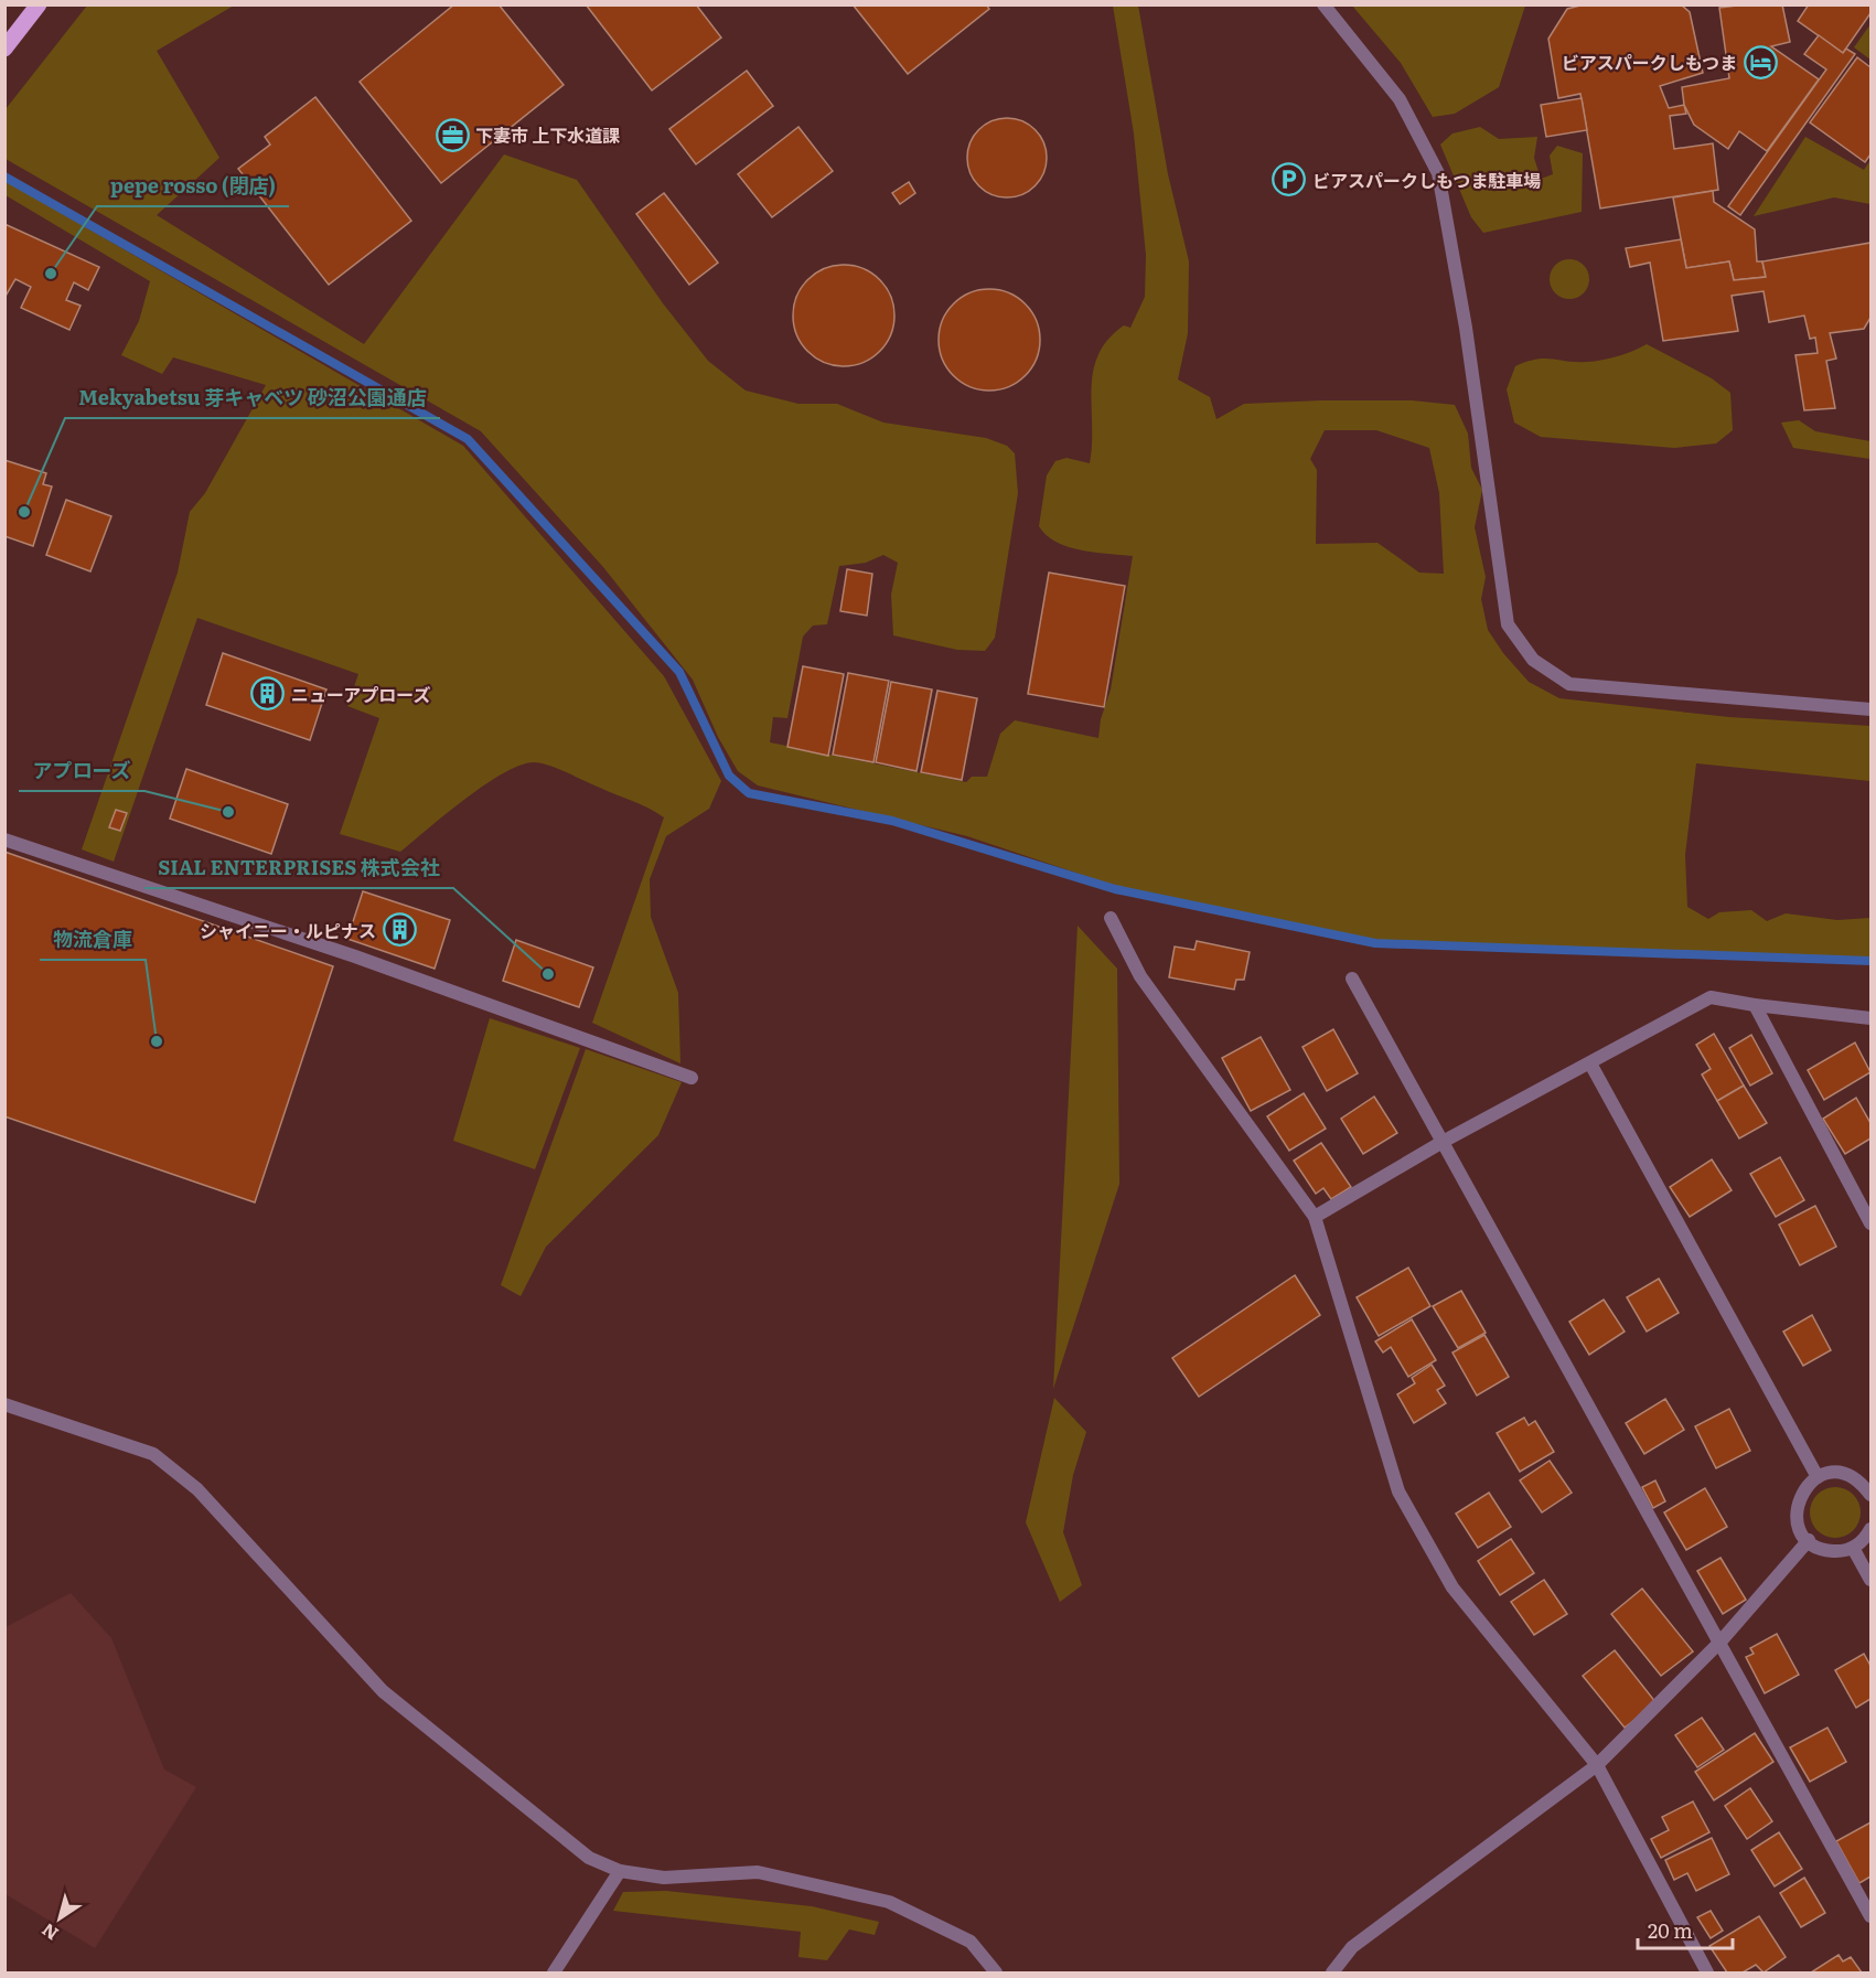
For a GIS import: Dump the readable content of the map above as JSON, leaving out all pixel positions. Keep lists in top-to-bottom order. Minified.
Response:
{"places":{"hotel":["ビアスパークしもつま"],"office":["下妻市 上下水道課"],"parking":["ビアスパークしもつま駐車場"],"other":["pepe rosso (閉店)","Mekyabetsu 芽キャベツ 砂沼公園通店","アプローズ","SIAL ENTERPRISES 株式会社","物流倉庫"],"building":["ニューアプローズ","シャイニー・ルピナス"]},"scale_bar":"20 m","north":"bottom left"}
